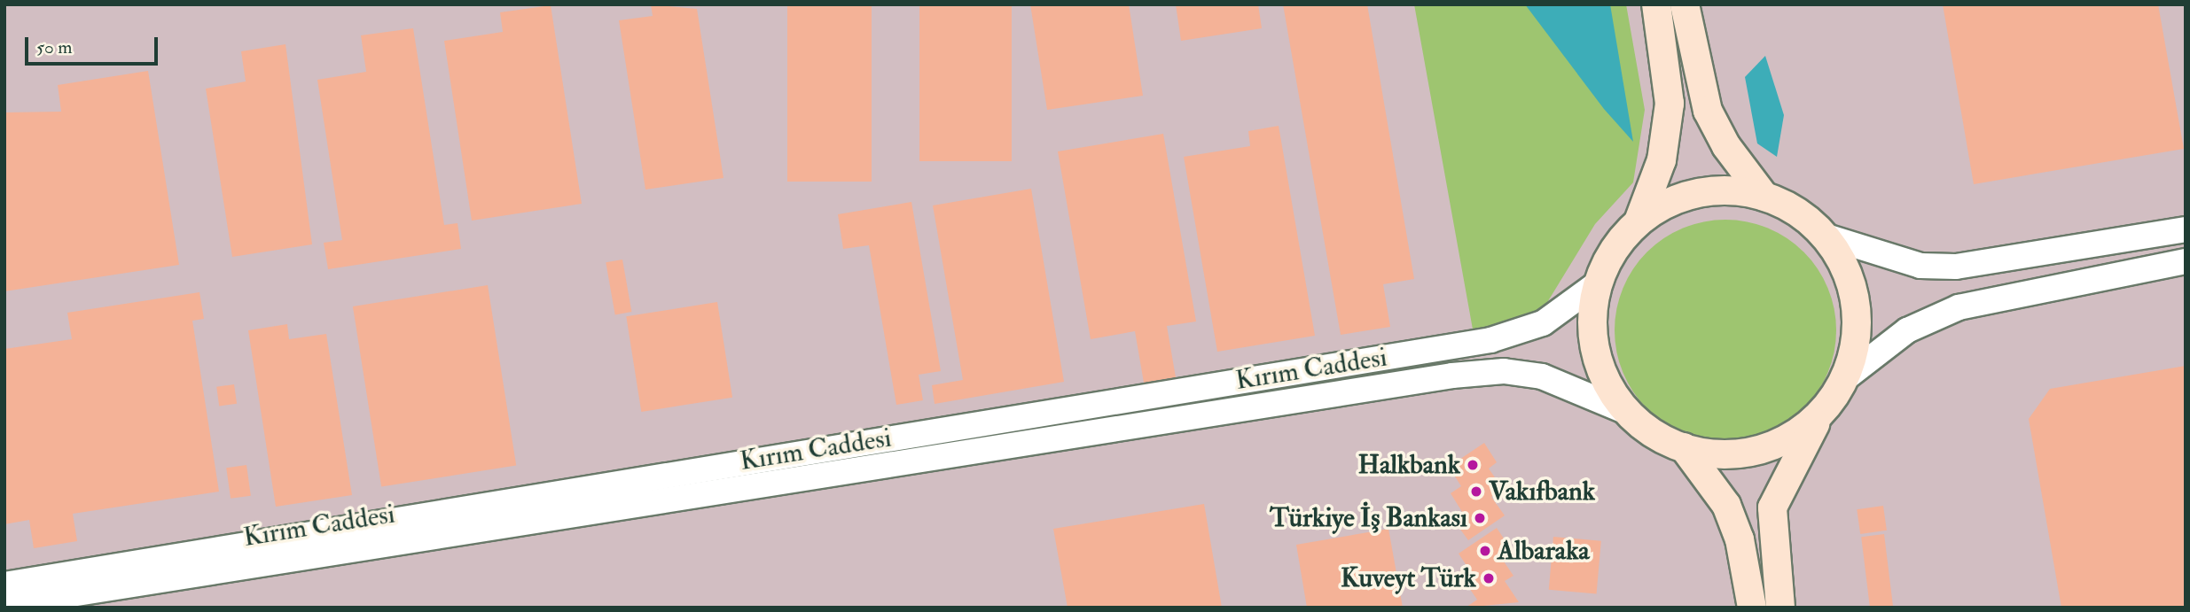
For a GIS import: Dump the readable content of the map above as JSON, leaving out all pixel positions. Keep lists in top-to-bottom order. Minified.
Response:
{"streets":{"street":["Kırım Caddesi"]},"places":["Halkbank","Vakıfbank","Türkiye İş Bankası","Albaraka","Kuveyt Türk"],"scale_bar":"50 m"}
